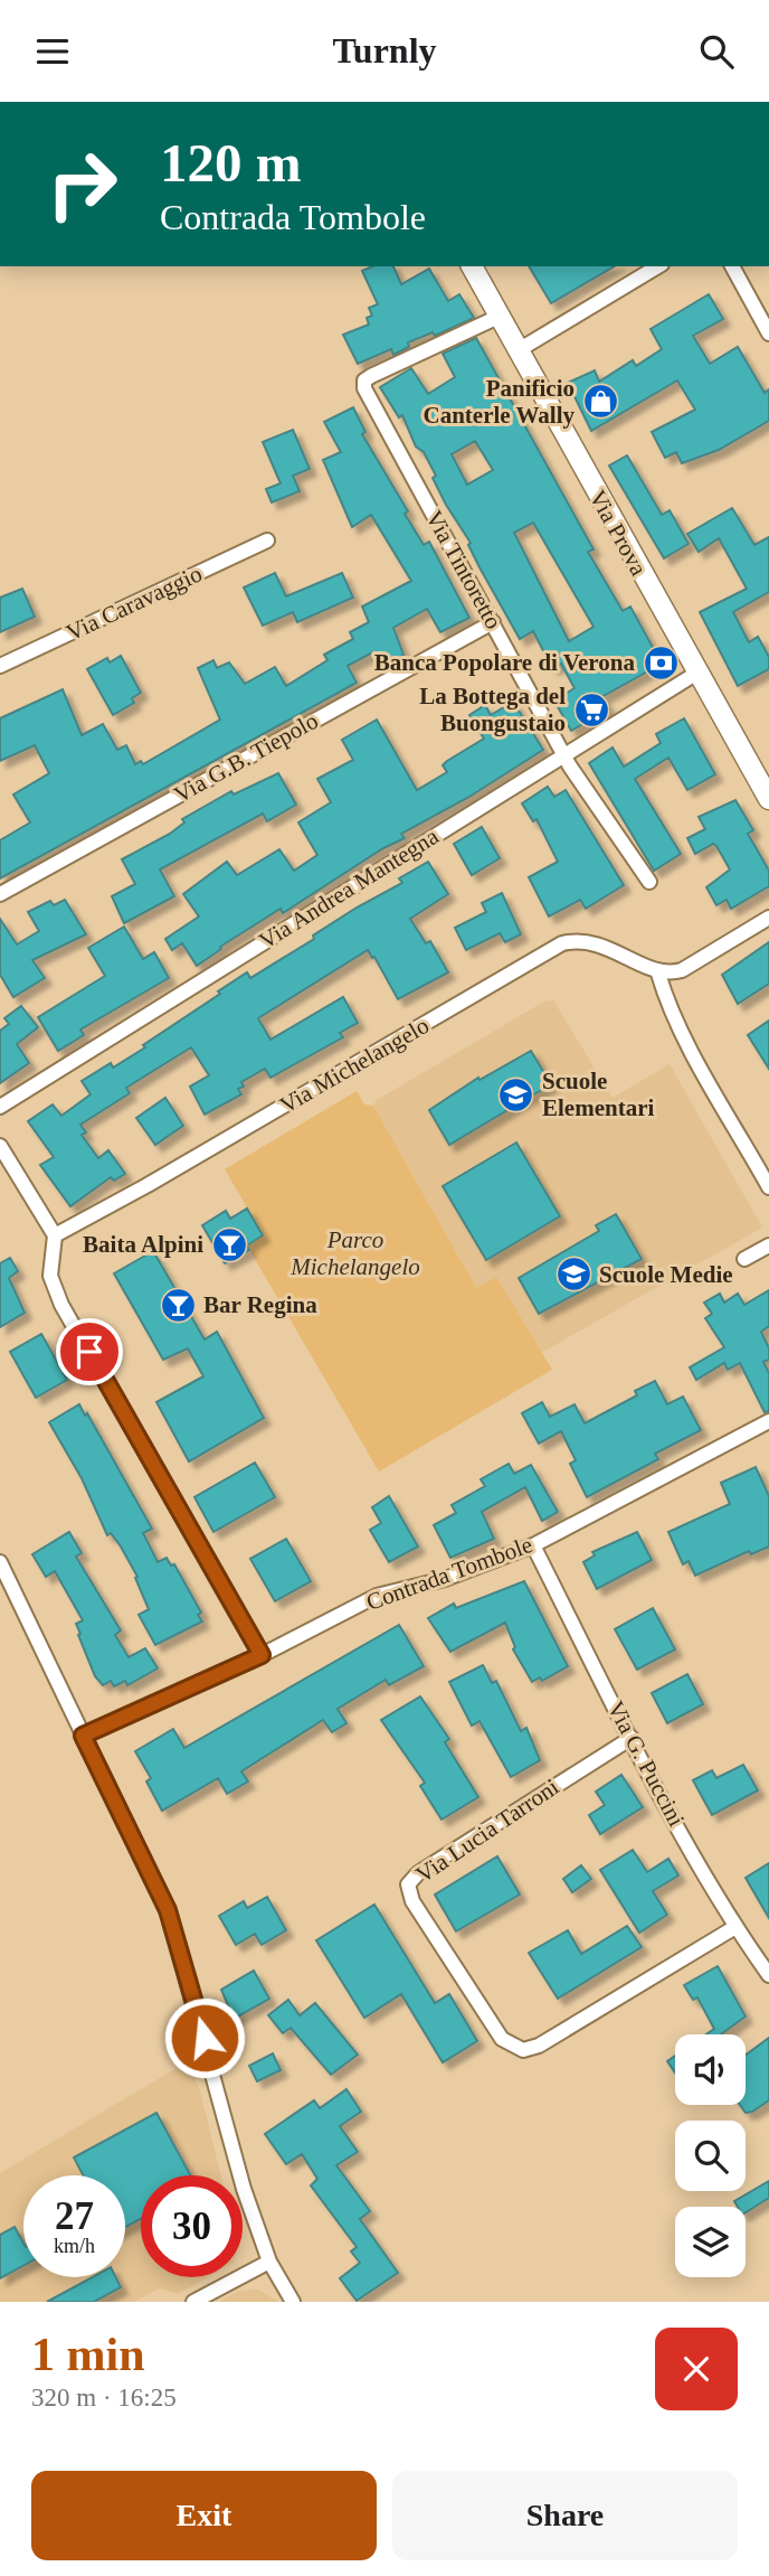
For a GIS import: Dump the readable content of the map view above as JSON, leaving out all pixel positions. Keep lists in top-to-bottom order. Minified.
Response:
{"streets":{"main road":["Via Prova"],"street":["Via Tintoretto","Via Caravaggio","Via G.B. Tiepolo","Via Andrea Mantegna","Via Michelangelo","Contrada Tombole","Via G. Puccini","Via Lucia Tarroni"]},"crossings":[["Via Prova","Via Tintoretto"],["Via Prova","Via Andrea Mantegna"],["Via Tintoretto","Via G.B. Tiepolo"],["Via Tintoretto","Via Andrea Mantegna"],["Contrada Tombole","Via G. Puccini"],["Via G. Puccini","Via Lucia Tarroni"]],"parks":["Parco Michelangelo"],"places":{"shop":["Panificio Canterle Wally"],"bank":["Banca Popolare di Verona"],"supermarket":["La Bottega del Buongustaio"],"school or university":["Scuole Elementari","Scuole Medie"],"bar":["Baita Alpini","Bar Regina"]},"page":{"header":"Turnly","turn":["120 m","Contrada Tombole"],"speed":"27 km/h","limit":"30","heading":["1 min","320 m · 16:25"],"buttons":["Exit","Share"]}}
